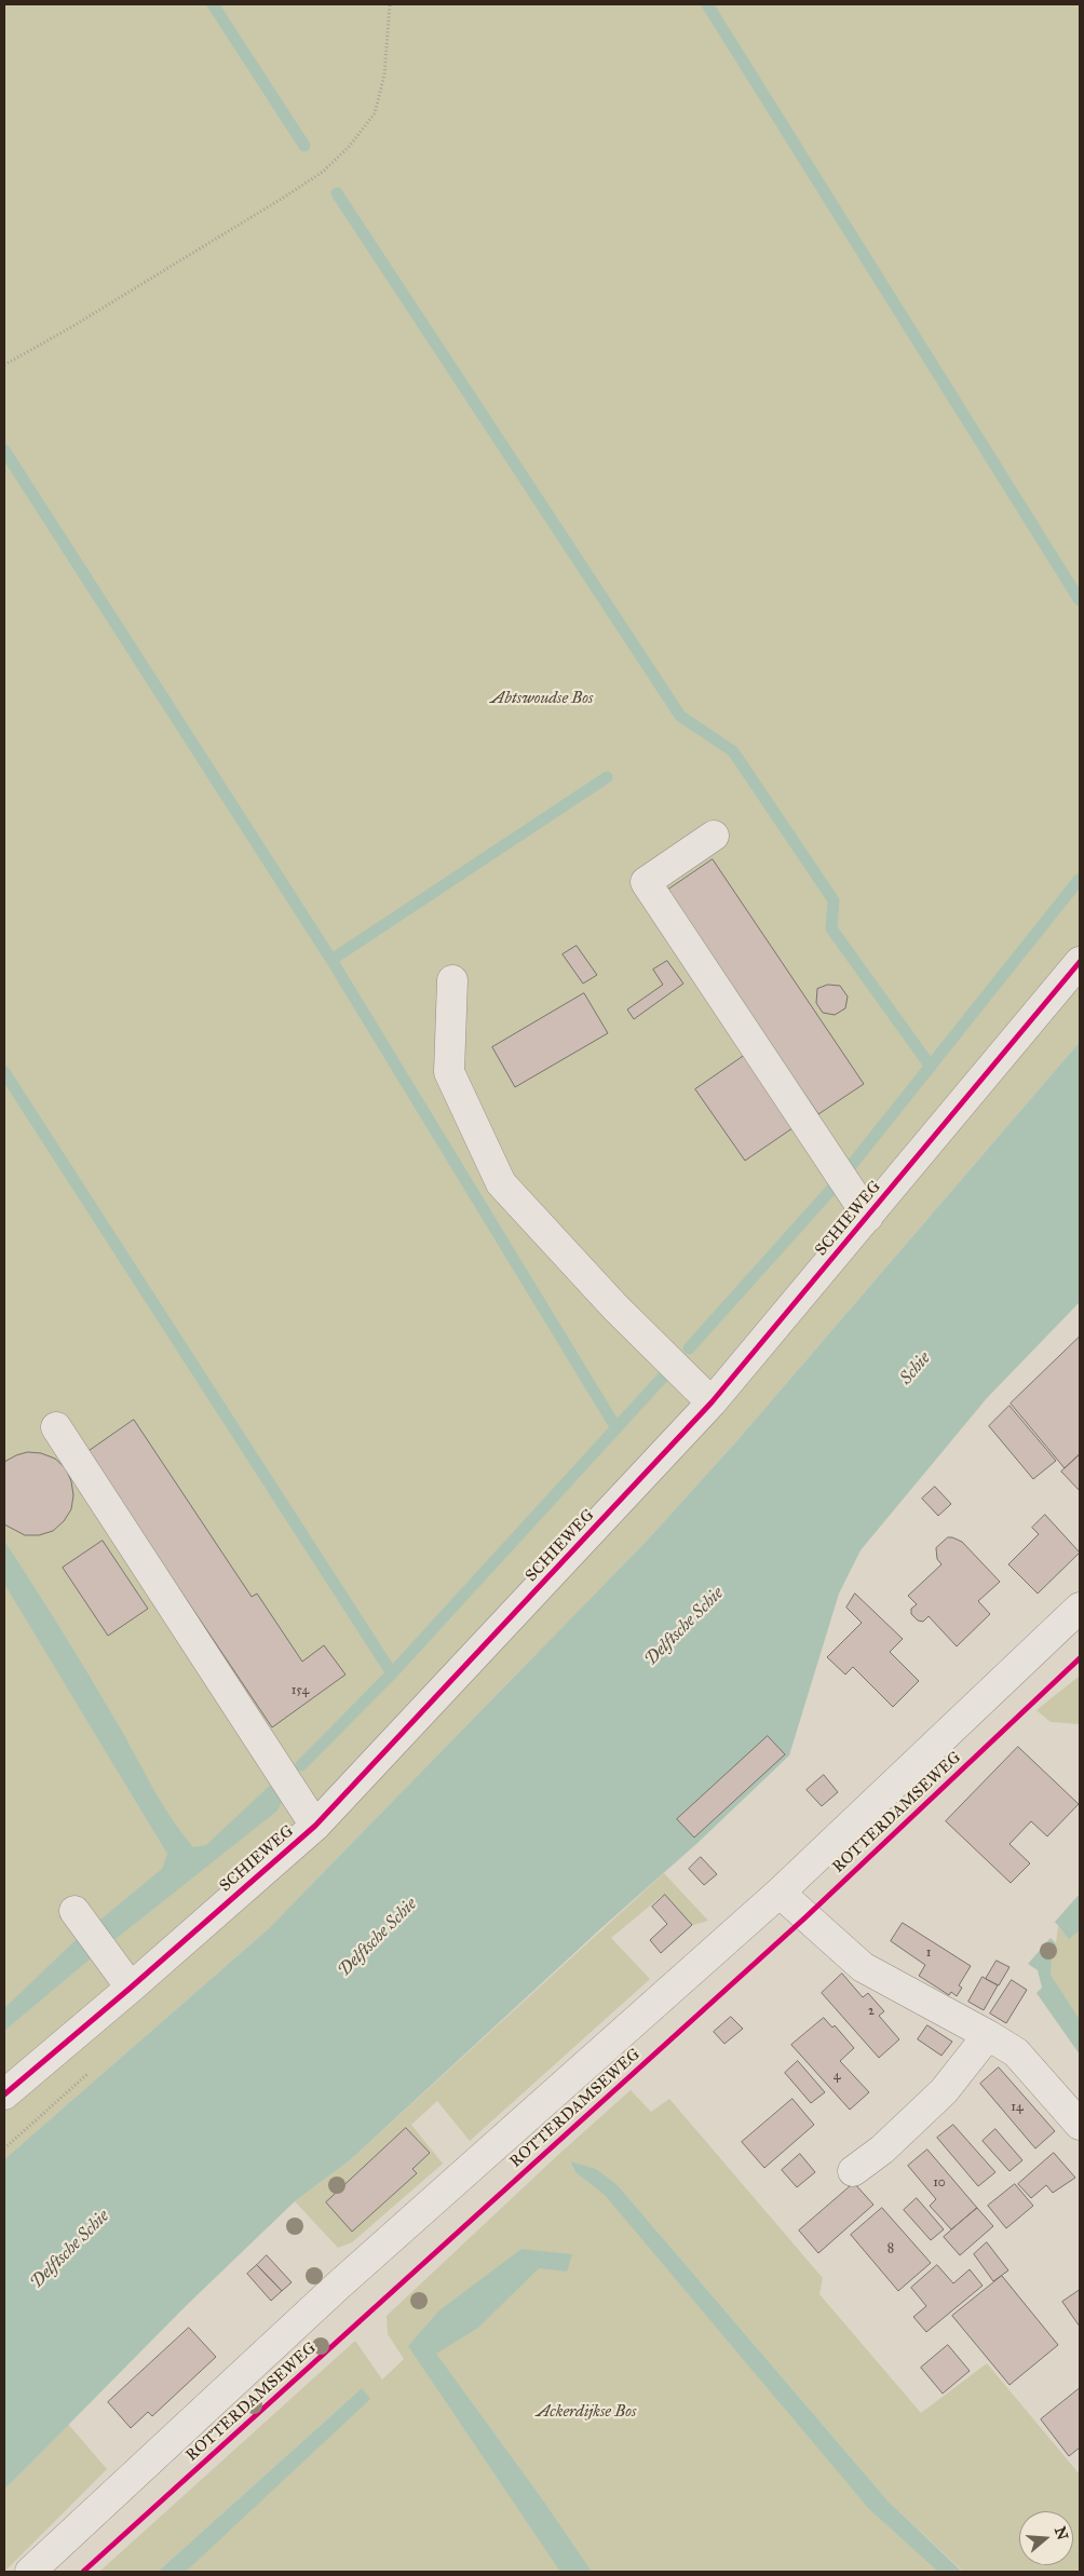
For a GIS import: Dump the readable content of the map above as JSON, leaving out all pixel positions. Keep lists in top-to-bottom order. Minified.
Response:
{"streets":{"street":["SCHIEWEG","ROTTERDAMSEWEG"]},"water":["Schie","Delftsche Schie"],"parks":["Abtswoudse Bos","Ackerdijkse Bos"],"house_numbers":["154","1","2","4","14","10","8"],"north":"right"}
